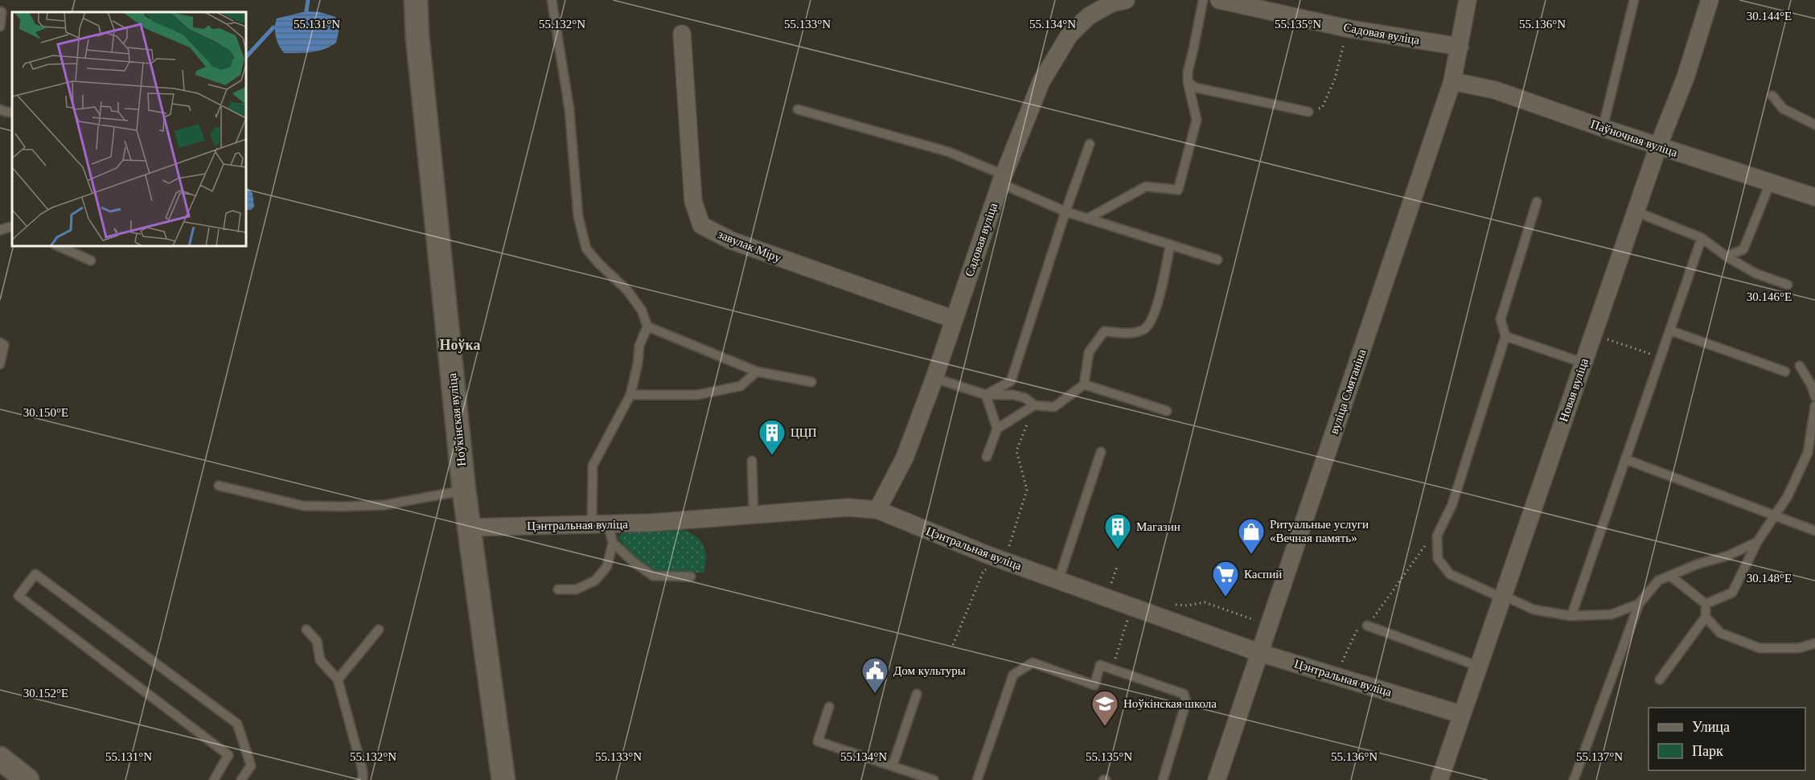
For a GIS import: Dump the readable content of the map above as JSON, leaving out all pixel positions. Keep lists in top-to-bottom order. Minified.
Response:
{"streets":{"main road":["Ноўкінская вуліца"],"street":["Садовая вуліца","Паўночная вуліца","завулак Міру","Новая вуліца","вуліца Смятаніна","Цэнтральная вуліца"]},"crossings":[["Садовая вуліца","завулак Міру"],["Садовая вуліца","вуліца Смятаніна"],["Садовая вуліца","Цэнтральная вуліца"],["Паўночная вуліца","Новая вуліца"],["Паўночная вуліца","вуліца Смятаніна"],["Новая вуліца","Цэнтральная вуліца"],["вуліца Смятаніна","Цэнтральная вуліца"],["Ноўкінская вуліца","Цэнтральная вуліца"]],"districts":["Ноўка"],"places":{"building":["ЦЦП","Магазин"],"shop":["Ритуальные услуги «Вечная память»"],"supermarket":["Каспий"],"public building":["Дом культуры"],"school or university":["Ноўкінская школа"]},"legend":["Улица","Парк"],"coordinates":["30.144°E","55.135°N","55.131°N","55.132°N","55.133°N","55.134°N","55.136°N","30.146°E","30.150°E","30.148°E","30.152°E","55.137°N"]}
